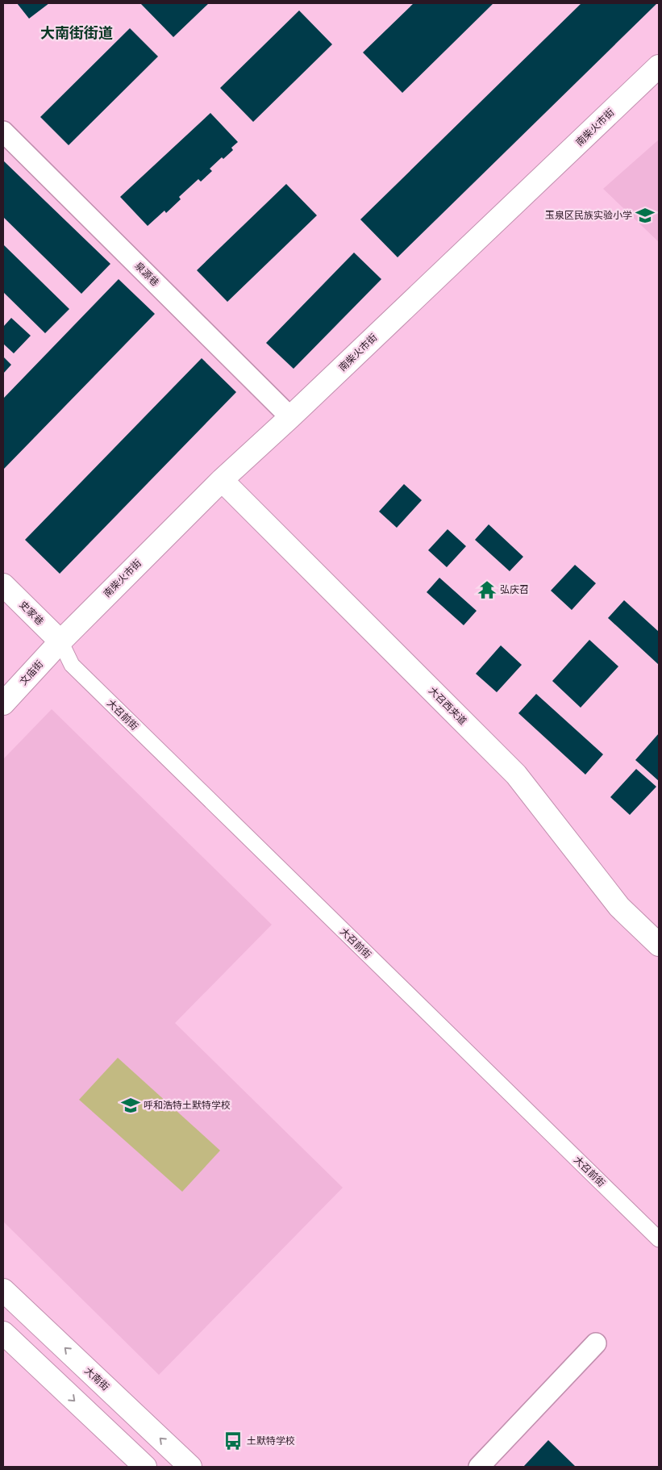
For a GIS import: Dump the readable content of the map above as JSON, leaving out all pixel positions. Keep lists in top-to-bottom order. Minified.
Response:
{"streets":{"main road":["南柴火市街","史家巷","文庙街","大召西夹道","大南街"],"street":["泉源巷","大召前街"]},"crossings":[["南柴火市街","泉源巷"],["南柴火市街","史家巷"],["南柴火市街","文庙街"],["南柴火市街","大召西夹道"],["南柴火市街","大召前街"],["史家巷","文庙街"],["史家巷","大召前街"],["文庙街","大召前街"]],"districts":["大南街街道"],"places":{"school or university":["玉泉区民族实验小学","呼和浩特土默特学校"],"temple":["弘庆召"],"bus stop":["土默特学校"]}}
